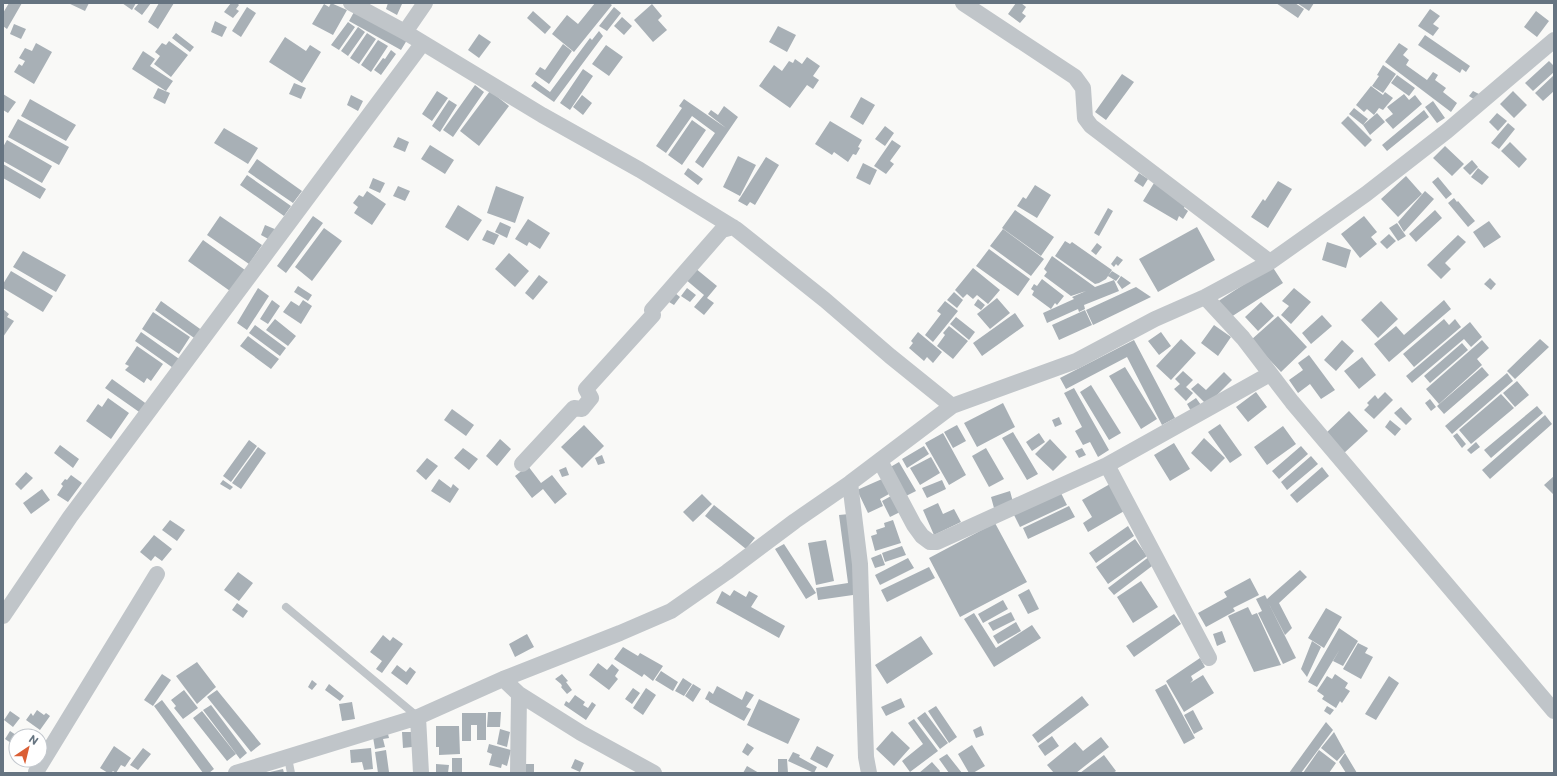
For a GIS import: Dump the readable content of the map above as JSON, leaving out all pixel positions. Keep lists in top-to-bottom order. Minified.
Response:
{"north":"top right"}
